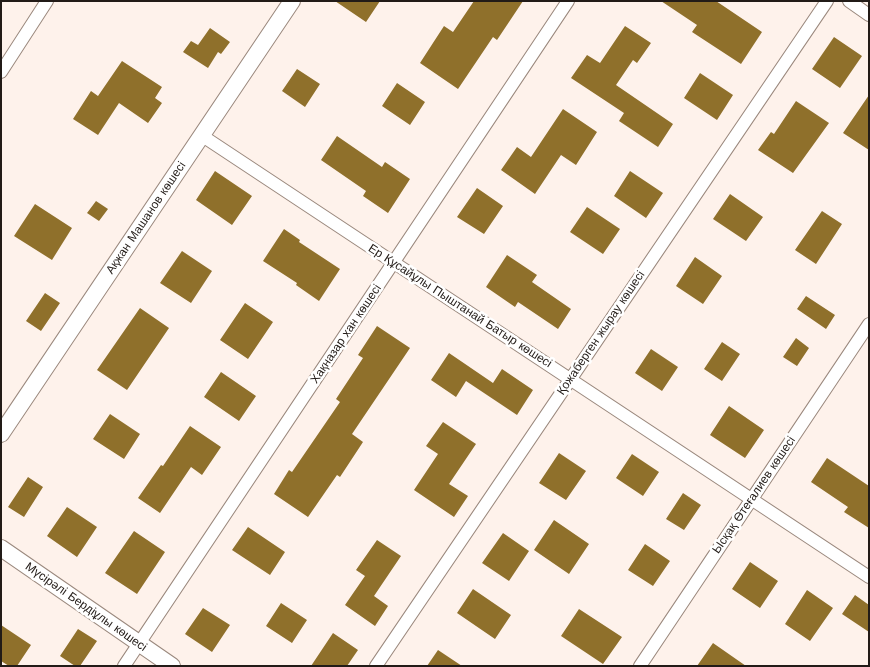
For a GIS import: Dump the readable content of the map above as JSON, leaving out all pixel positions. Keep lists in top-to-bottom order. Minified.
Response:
{"streets":{"street":["Ақжан Машанов көшесі","Ер Құсайұлы Пыштанай Батыр көшесі","Қожаберген жырау көшесі","Хақназар хан көшесі","Ысқақ Өтеғалиев көшесі","Мүсірәлі Бердіұлы көшесі"]},"crossings":[["Ақжан Машанов көшесі","Ер Құсайұлы Пыштанай Батыр көшесі"],["Ер Құсайұлы Пыштанай Батыр көшесі","Қожаберген жырау көшесі"],["Ер Құсайұлы Пыштанай Батыр көшесі","Хақназар хан көшесі"],["Ер Құсайұлы Пыштанай Батыр көшесі","Ысқақ Өтеғалиев көшесі"],["Хақназар хан көшесі","Мүсірәлі Бердіұлы көшесі"]]}
